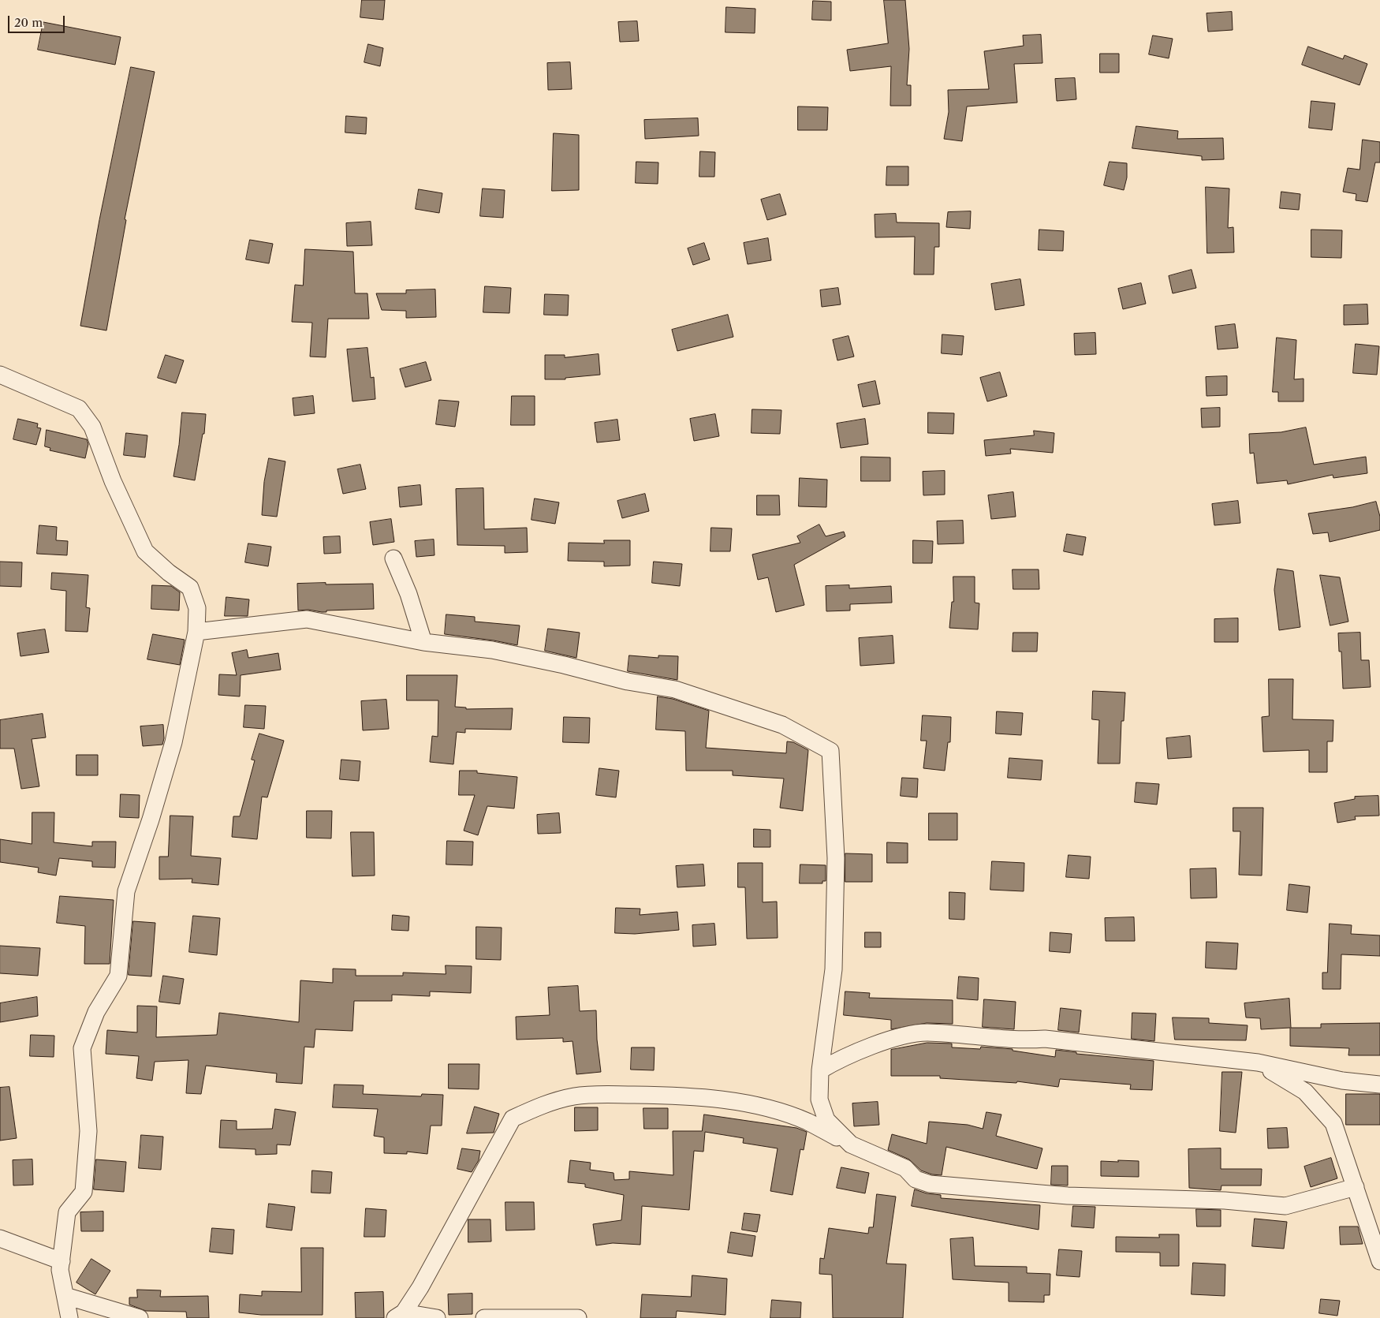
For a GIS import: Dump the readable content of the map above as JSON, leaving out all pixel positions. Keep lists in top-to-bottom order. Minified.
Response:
{"scale_bar":"20 m"}
